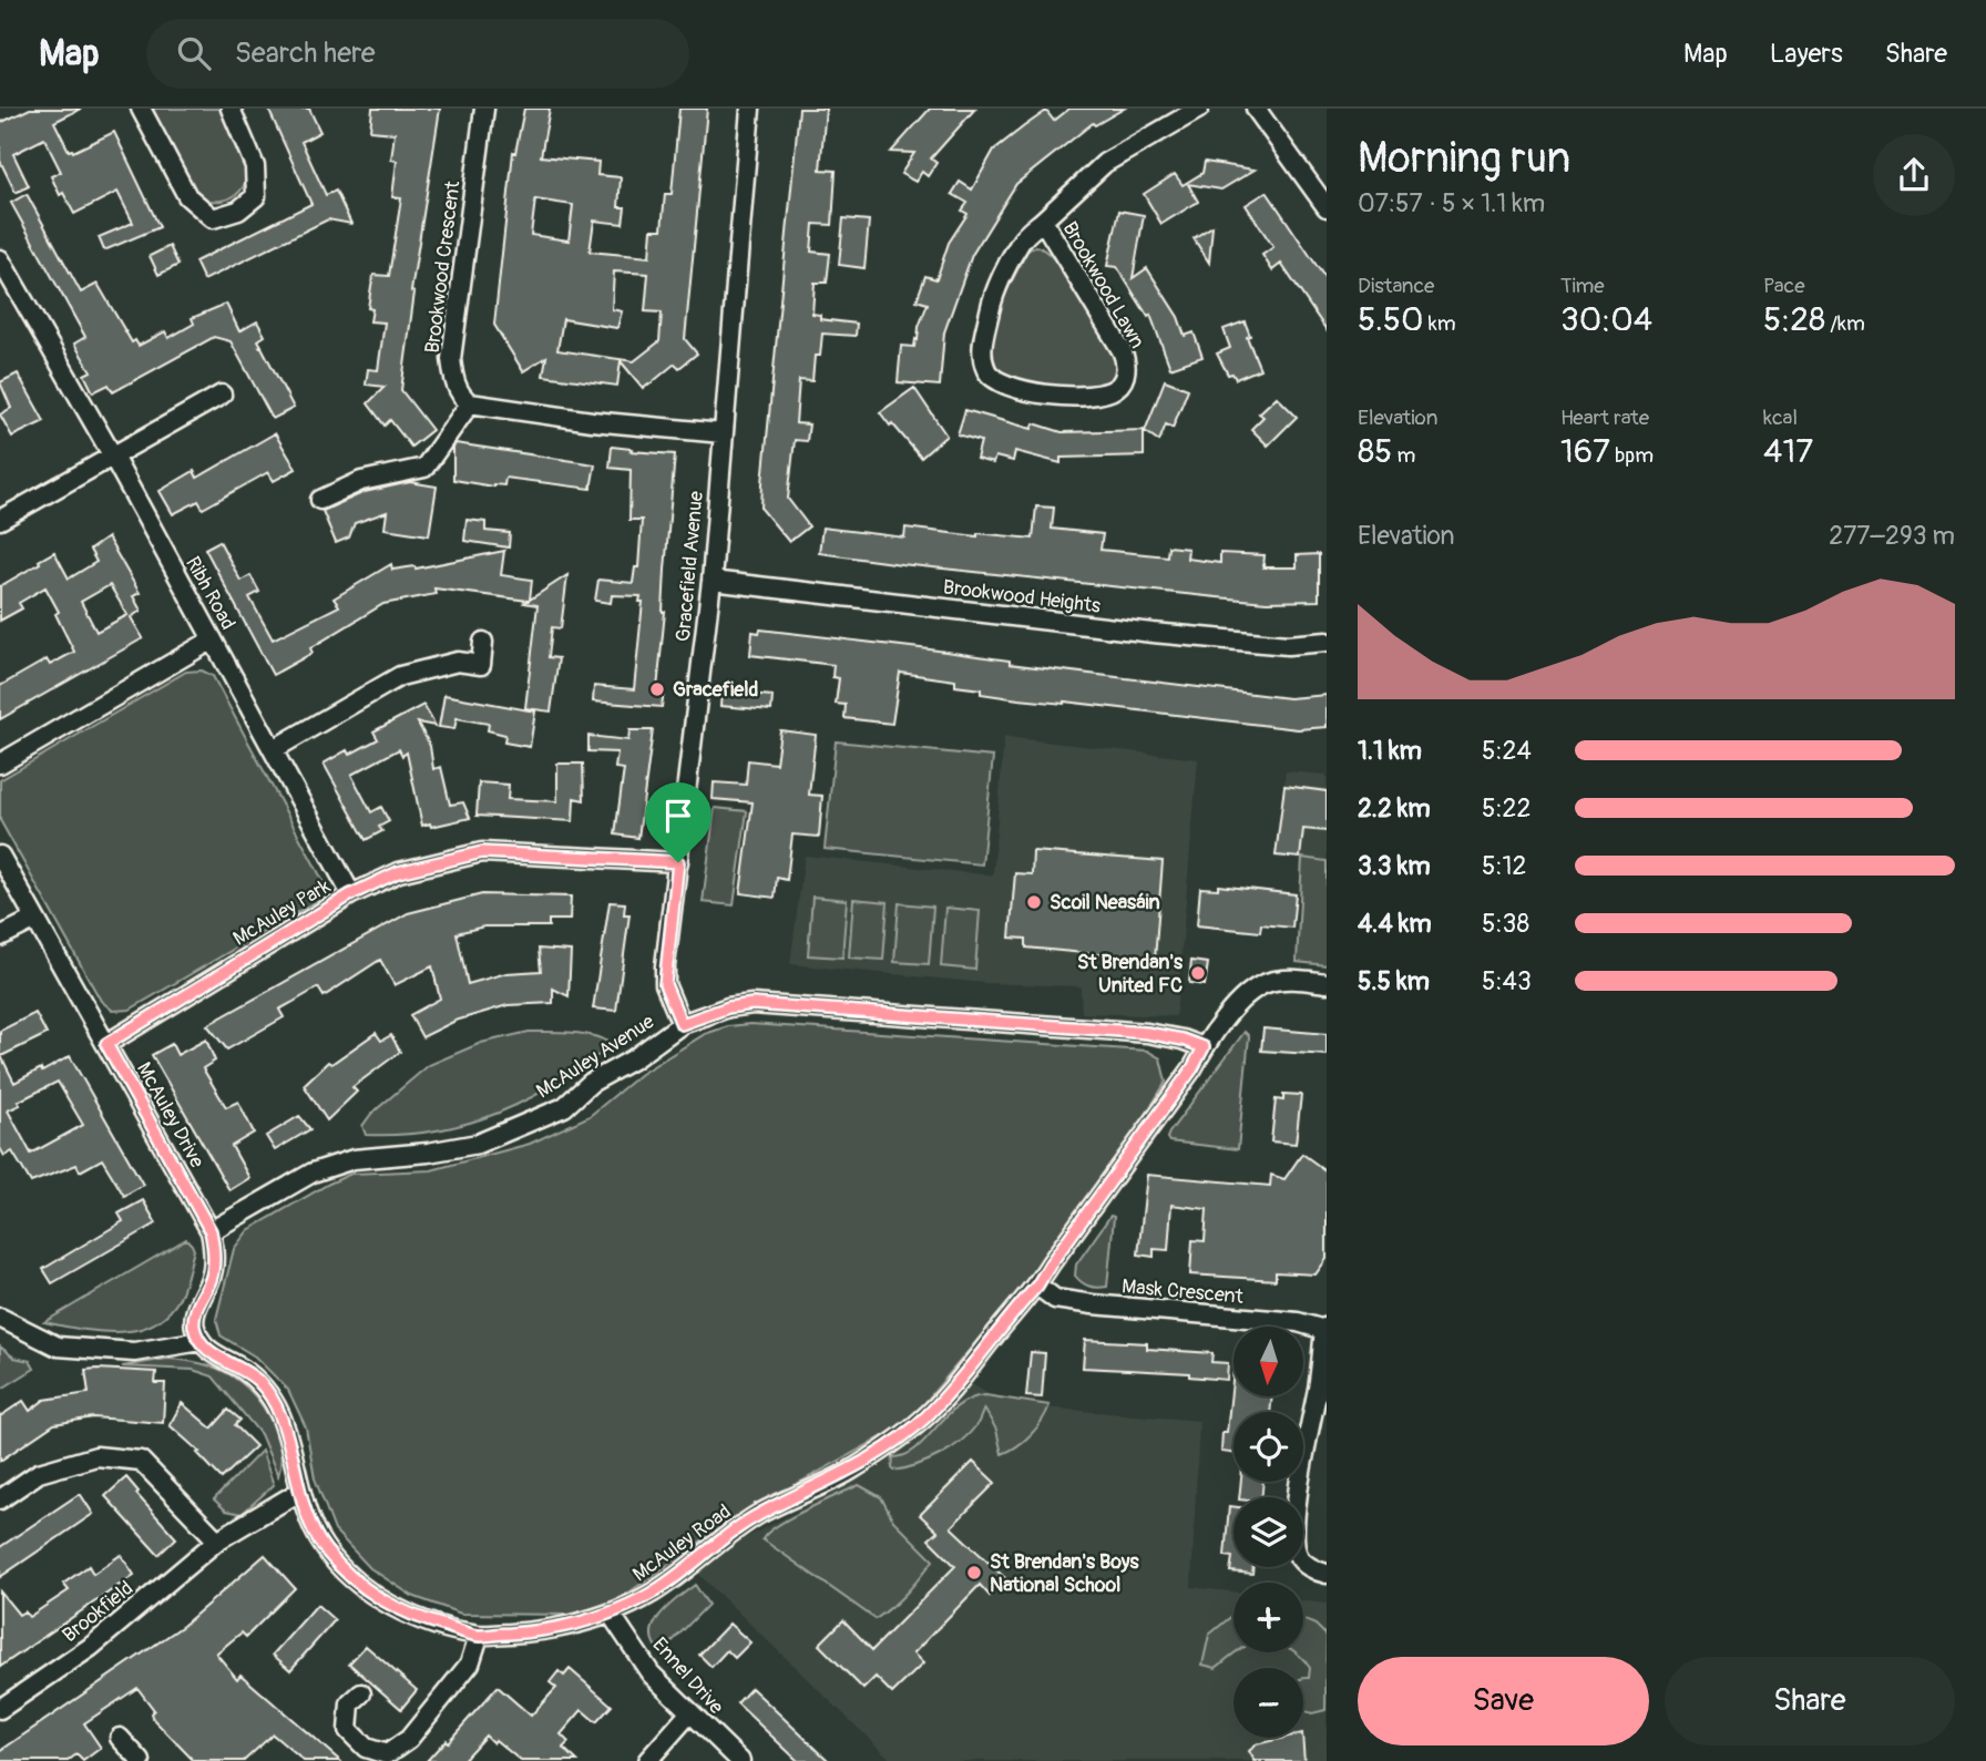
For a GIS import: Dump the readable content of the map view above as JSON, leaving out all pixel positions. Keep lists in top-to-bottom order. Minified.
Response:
{"streets":{"street":["Brookwood Crescent","Brookwood Lawn","Gracefield Avenue","Ribh Road","Brookwood Heights","McAuley Park","McAuley Avenue","McAuley Drive","Mask Crescent","McAuley Road","Brookfield","Ennel Drive"]},"crossings":[["Gracefield Avenue","Brookwood Heights"],["Gracefield Avenue","McAuley Park"],["Gracefield Avenue","McAuley Avenue"],["Ribh Road","McAuley Park"],["McAuley Park","McAuley Drive"],["McAuley Avenue","McAuley Drive"],["McAuley Avenue","McAuley Road"],["McAuley Drive","McAuley Road"],["Mask Crescent","McAuley Road"],["McAuley Road","Brookfield"],["McAuley Road","Ennel Drive"]],"places":["Gracefield","Scoil Neasáin","St Brendan's United FC","St Brendan's Boys National School"],"north":"bottom","page":{"header":"Map","search":"Search here","nav":["Map","Layers","Share"],"heading":["Morning run","07:57 · 5 × 1.1 km"],"stats":[["Distance","5.50 km"],["Time","30:04"],["Pace","5:28 /km"],["Elevation","85 m"],["Heart rate","167 bpm"],["kcal","417"]],"chart":["Elevation","277–293 m"],"list":[{"name":"1.1 km","note":"5:24"},{"name":"2.2 km","note":"5:22"},{"name":"3.3 km","note":"5:12"},{"name":"4.4 km","note":"5:38"},{"name":"5.5 km","note":"5:43"}],"map_buttons":["+","−"],"buttons":["Save","Share"]}}
